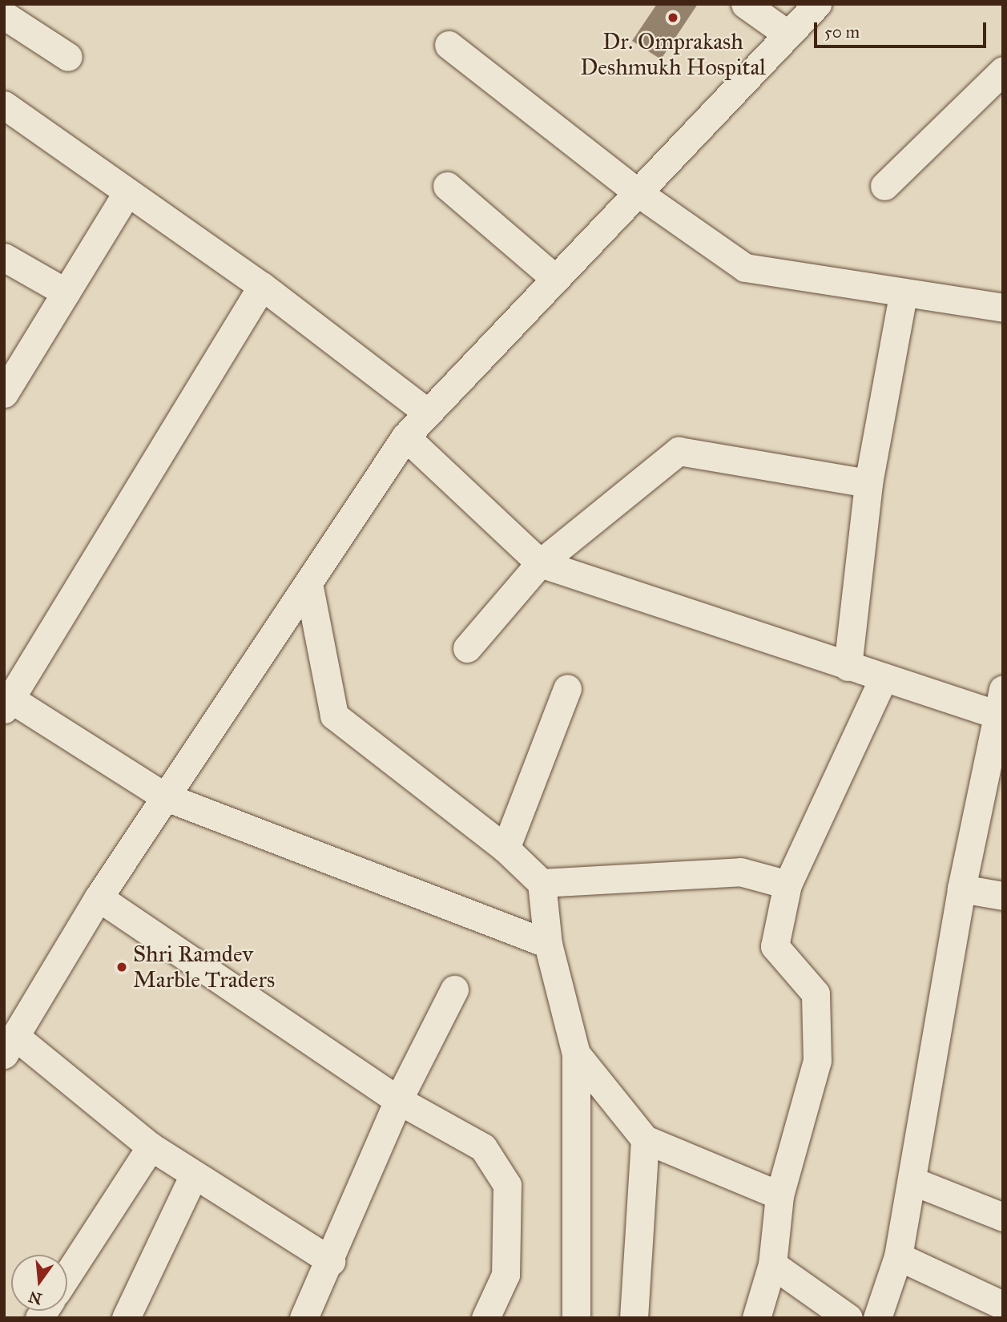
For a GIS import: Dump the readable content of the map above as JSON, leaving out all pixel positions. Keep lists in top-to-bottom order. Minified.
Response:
{"places":["Dr. Omprakash Deshmukh Hospital","Shri Ramdev Marble Traders"],"scale_bar":"50 m","north":"bottom"}
